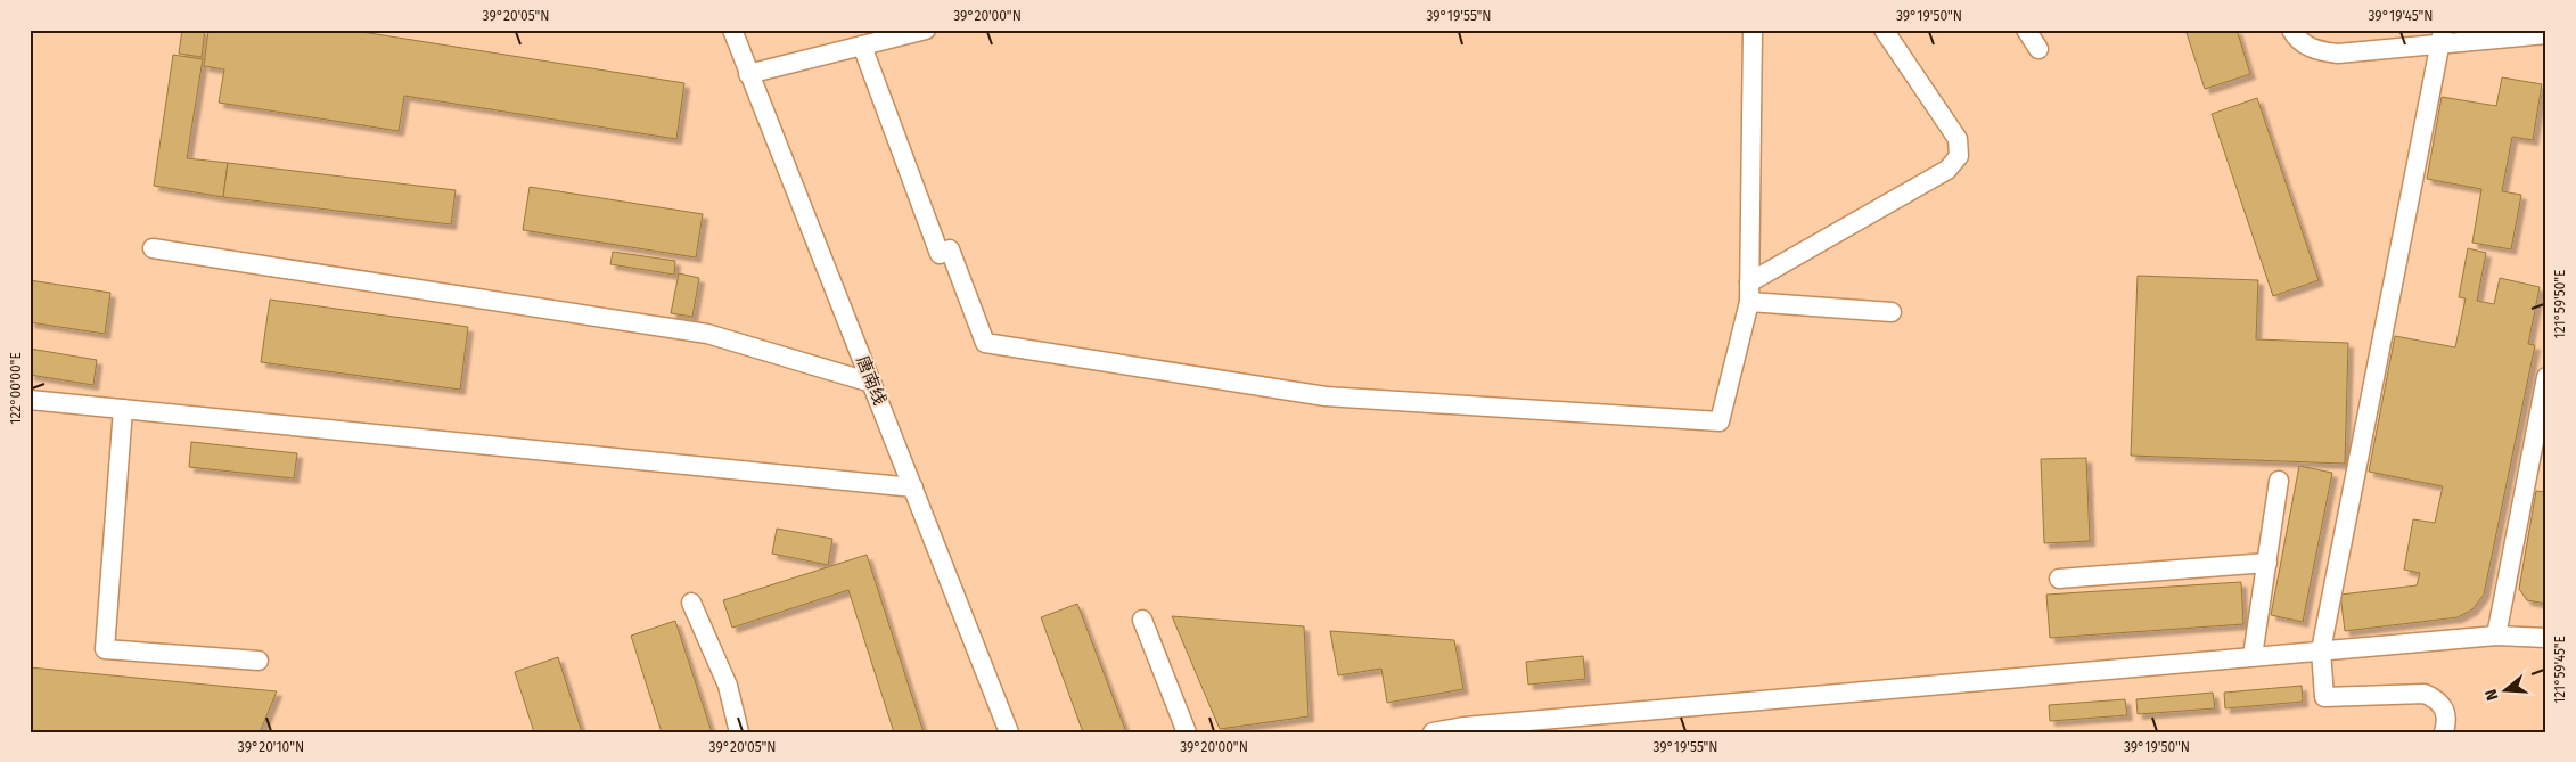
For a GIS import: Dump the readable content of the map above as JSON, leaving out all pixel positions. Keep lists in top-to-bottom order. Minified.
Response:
{"streets":{"street":["唐南线"]},"north":"left","coordinates":["39°20'05\"N","39°20'00\"N","39°19'55\"N","39°19'50\"N","39°19'45\"N","121°59'50\"E","122°00'00\"E","121°59'45\"E","39°20'10\"N"]}
